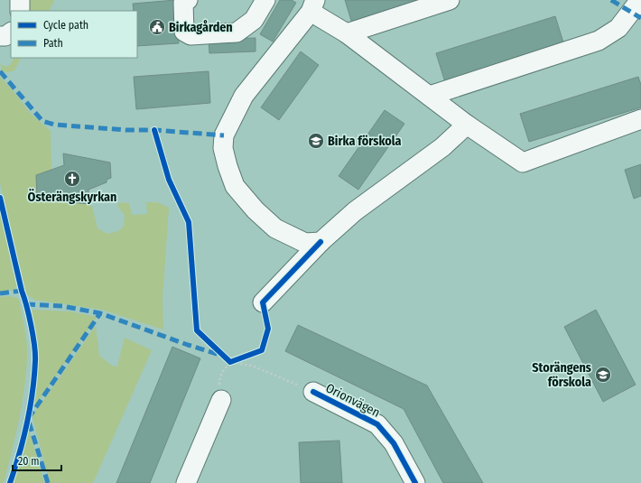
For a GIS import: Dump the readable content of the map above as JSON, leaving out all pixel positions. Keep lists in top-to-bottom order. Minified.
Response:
{"streets":{"street":["Orionvägen"]},"places":{"public building":["Birkagården"],"school or university":["Birka förskola","Storängens förskola"],"church":["Österängskyrkan"]},"legend":["Cycle path","Path"],"scale_bar":"20 m"}
